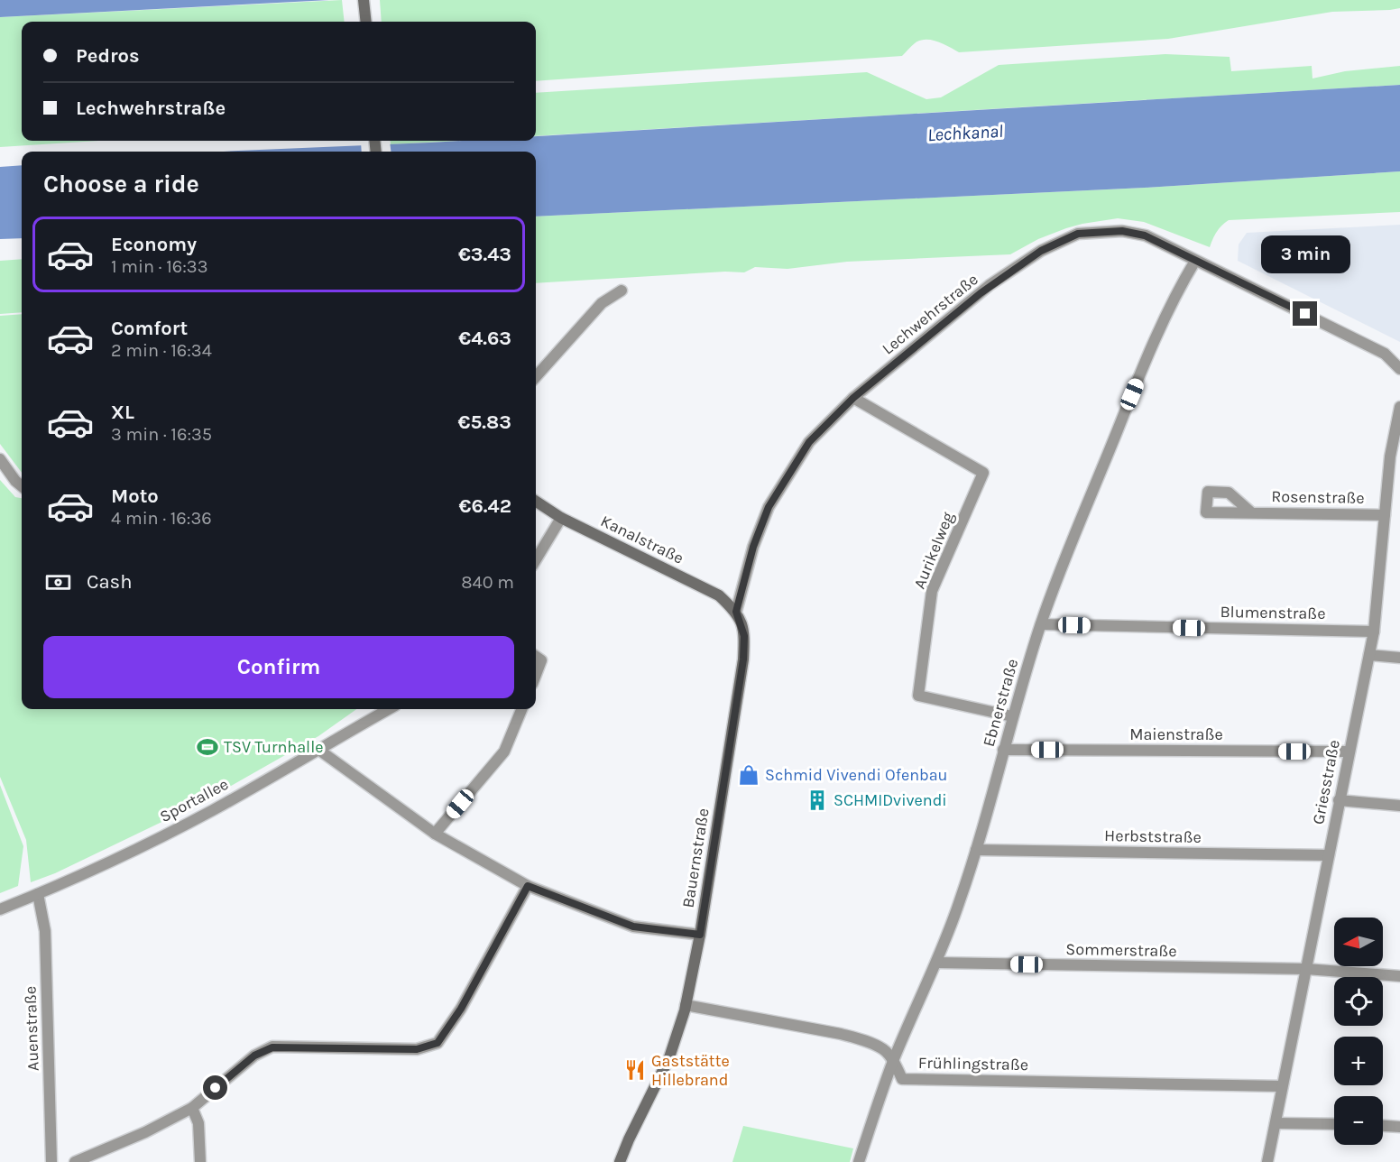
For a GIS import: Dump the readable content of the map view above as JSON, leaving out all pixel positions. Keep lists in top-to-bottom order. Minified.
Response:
{"streets":{"main road":["Kanalstraße","Bauernstraße"],"street":["Lechwehrstraße","Rosenstraße","Aurikelweg","Blumenstraße","Ebnerstraße","Maienstraße","Griesstraße","Sportallee","Herbststraße","Sommerstraße","Auenstraße","Frühlingstraße"]},"crossings":[["Lechwehrstraße","Kanalstraße"],["Lechwehrstraße","Aurikelweg"],["Lechwehrstraße","Ebnerstraße"],["Lechwehrstraße","Bauernstraße"],["Rosenstraße","Griesstraße"],["Kanalstraße","Bauernstraße"],["Aurikelweg","Ebnerstraße"],["Blumenstraße","Ebnerstraße"],["Blumenstraße","Griesstraße"],["Ebnerstraße","Maienstraße"],["Ebnerstraße","Herbststraße"],["Ebnerstraße","Sommerstraße"],["Ebnerstraße","Frühlingstraße"],["Maienstraße","Griesstraße"],["Griesstraße","Herbststraße"],["Griesstraße","Sommerstraße"],["Griesstraße","Frühlingstraße"],["Sportallee","Auenstraße"],["Bauernstraße","Frühlingstraße"]],"water":["Lechkanal"],"places":{"sports":["TSV Turnhalle"],"shop":["Schmid Vivendi Ofenbau"],"building":["SCHMIDvivendi"],"restaurant":["Gaststätte Hillebrand"]},"north":"left","page":{"banner":["Pedros","Lechwehrstraße"],"heading":"Choose a ride","list":[{"name":"Economy","note":"1 min · 16:33","value":"€3.43"},{"name":"Comfort","note":"2 min · 16:34","value":"€4.63"},{"name":"XL","note":"3 min · 16:35","value":"€5.83"},{"name":"Moto","note":"4 min · 16:36","value":"€6.42"}],"bubble":"3 min","pay":["Cash","840 m"],"buttons":"Confirm","map_buttons":["+","−"]}}
